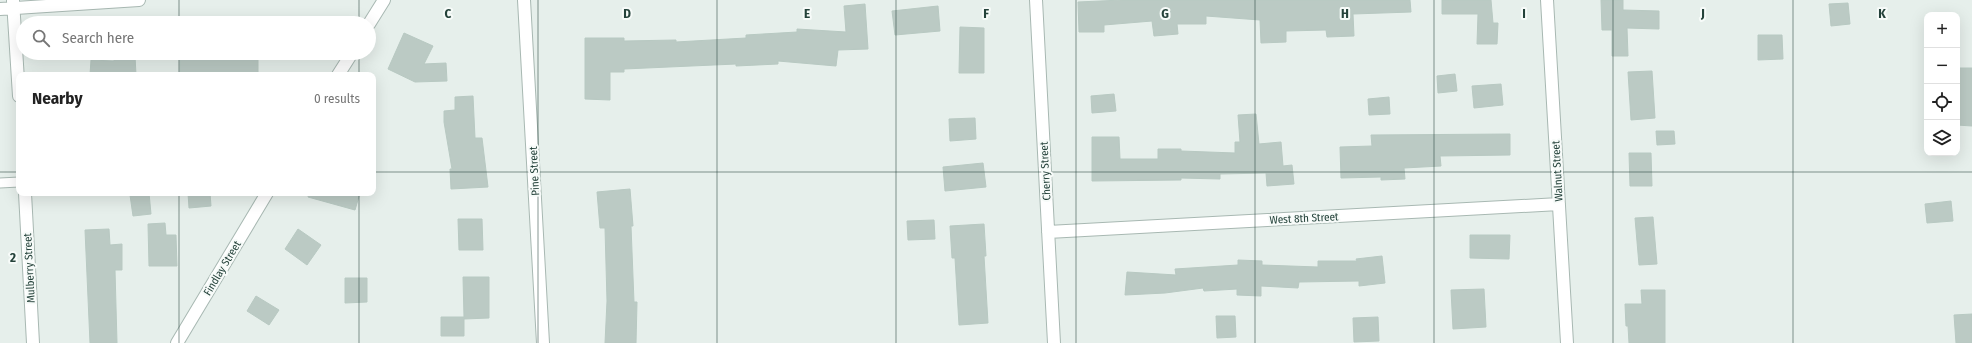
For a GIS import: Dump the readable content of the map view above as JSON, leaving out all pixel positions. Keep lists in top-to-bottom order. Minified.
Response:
{"streets":{"street":["Pine Street","Cherry Street","Walnut Street","West 8th Street","Mulberry Street","Findlay Street"]},"crossings":[["Cherry Street","West 8th Street"],["Walnut Street","West 8th Street"]],"page":{"map_buttons":["+","−"],"search":"Search here","heading":["Nearby","0 results"]},"grid":{"columns":["C","D","E","F","G","H","I","J","K"],"rows":["2"]}}
